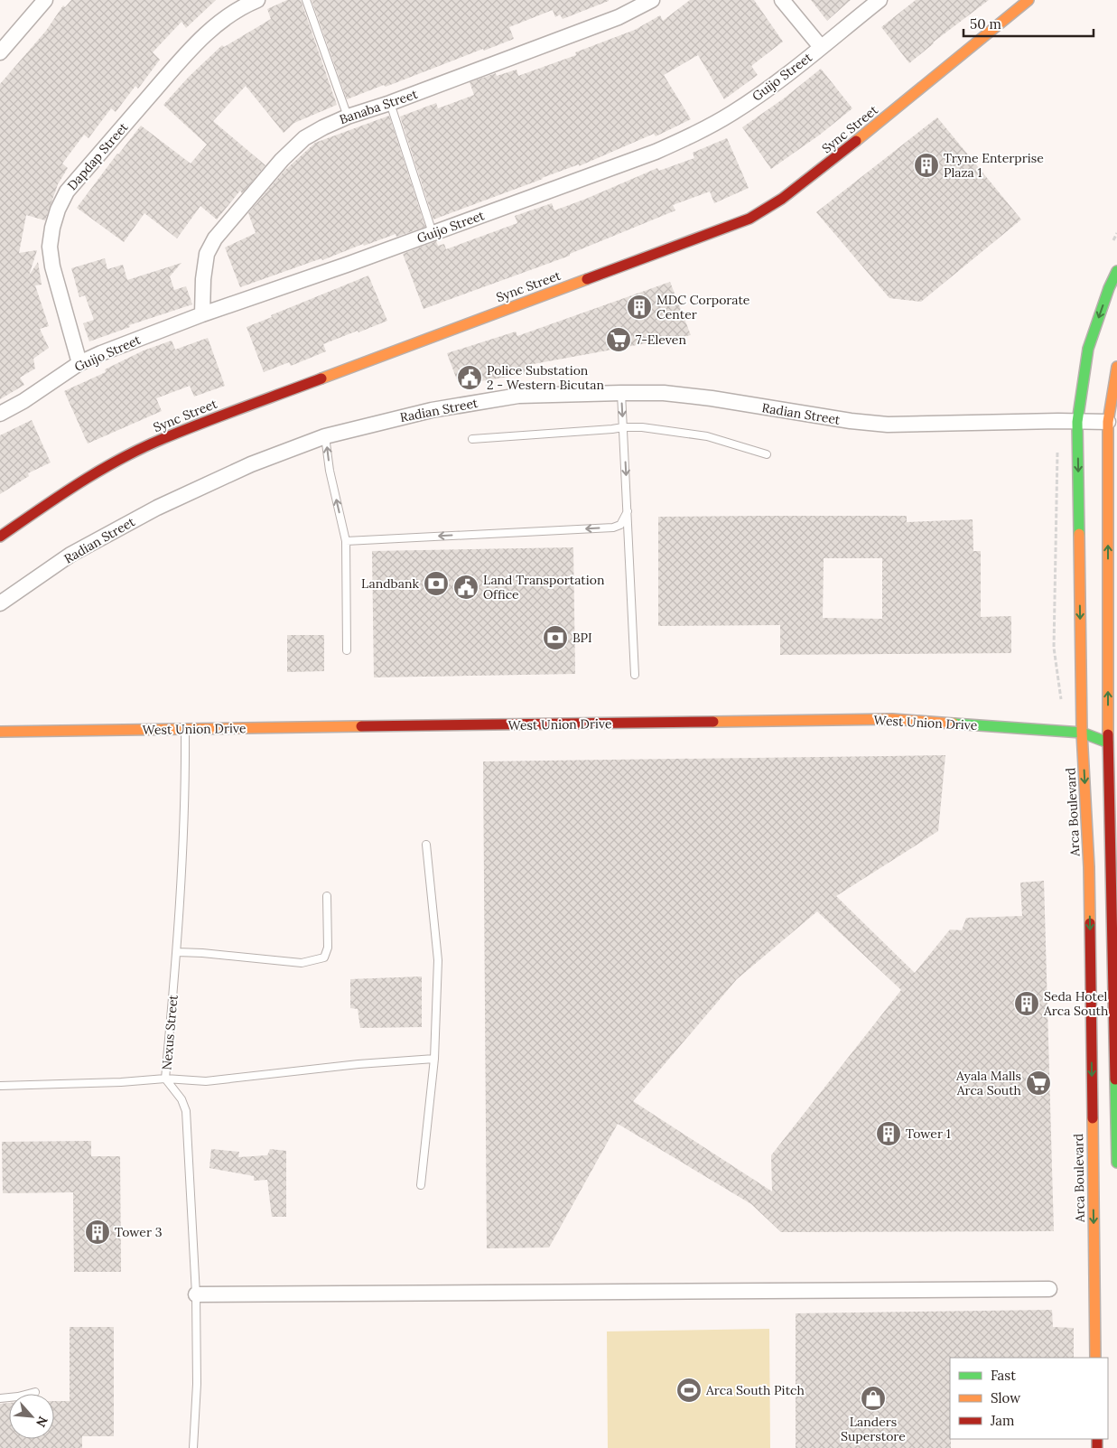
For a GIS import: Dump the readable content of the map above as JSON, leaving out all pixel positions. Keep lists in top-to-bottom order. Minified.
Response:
{"streets":{"street":["Guijo Street","Banaba Street","Sync Street","Dapdap Street","Radian Street","West Union Drive","Arca Boulevard"],"lane":["Nexus Street"]},"crossings":[["Guijo Street","Banaba Street"],["Guijo Street","Dapdap Street"],["Radian Street","Arca Boulevard"],["West Union Drive","Arca Boulevard"],["West Union Drive","Nexus Street"]],"places":{"building":["Tryne Enterprise Plaza 1","MDC Corporate Center","Seda Hotel Arca South","Tower 1","Tower 3"],"supermarket":["7-Eleven","Ayala Malls Arca South"],"public building":["Police Substation 2 - Western Bicutan","Land Transportation Office"],"bank":["Landbank","BPI"],"sports":["Arca South Pitch"],"shop":["Landers Superstore"]},"legend":["Fast","Slow","Jam"],"scale_bar":"50 m","north":"bottom right"}
